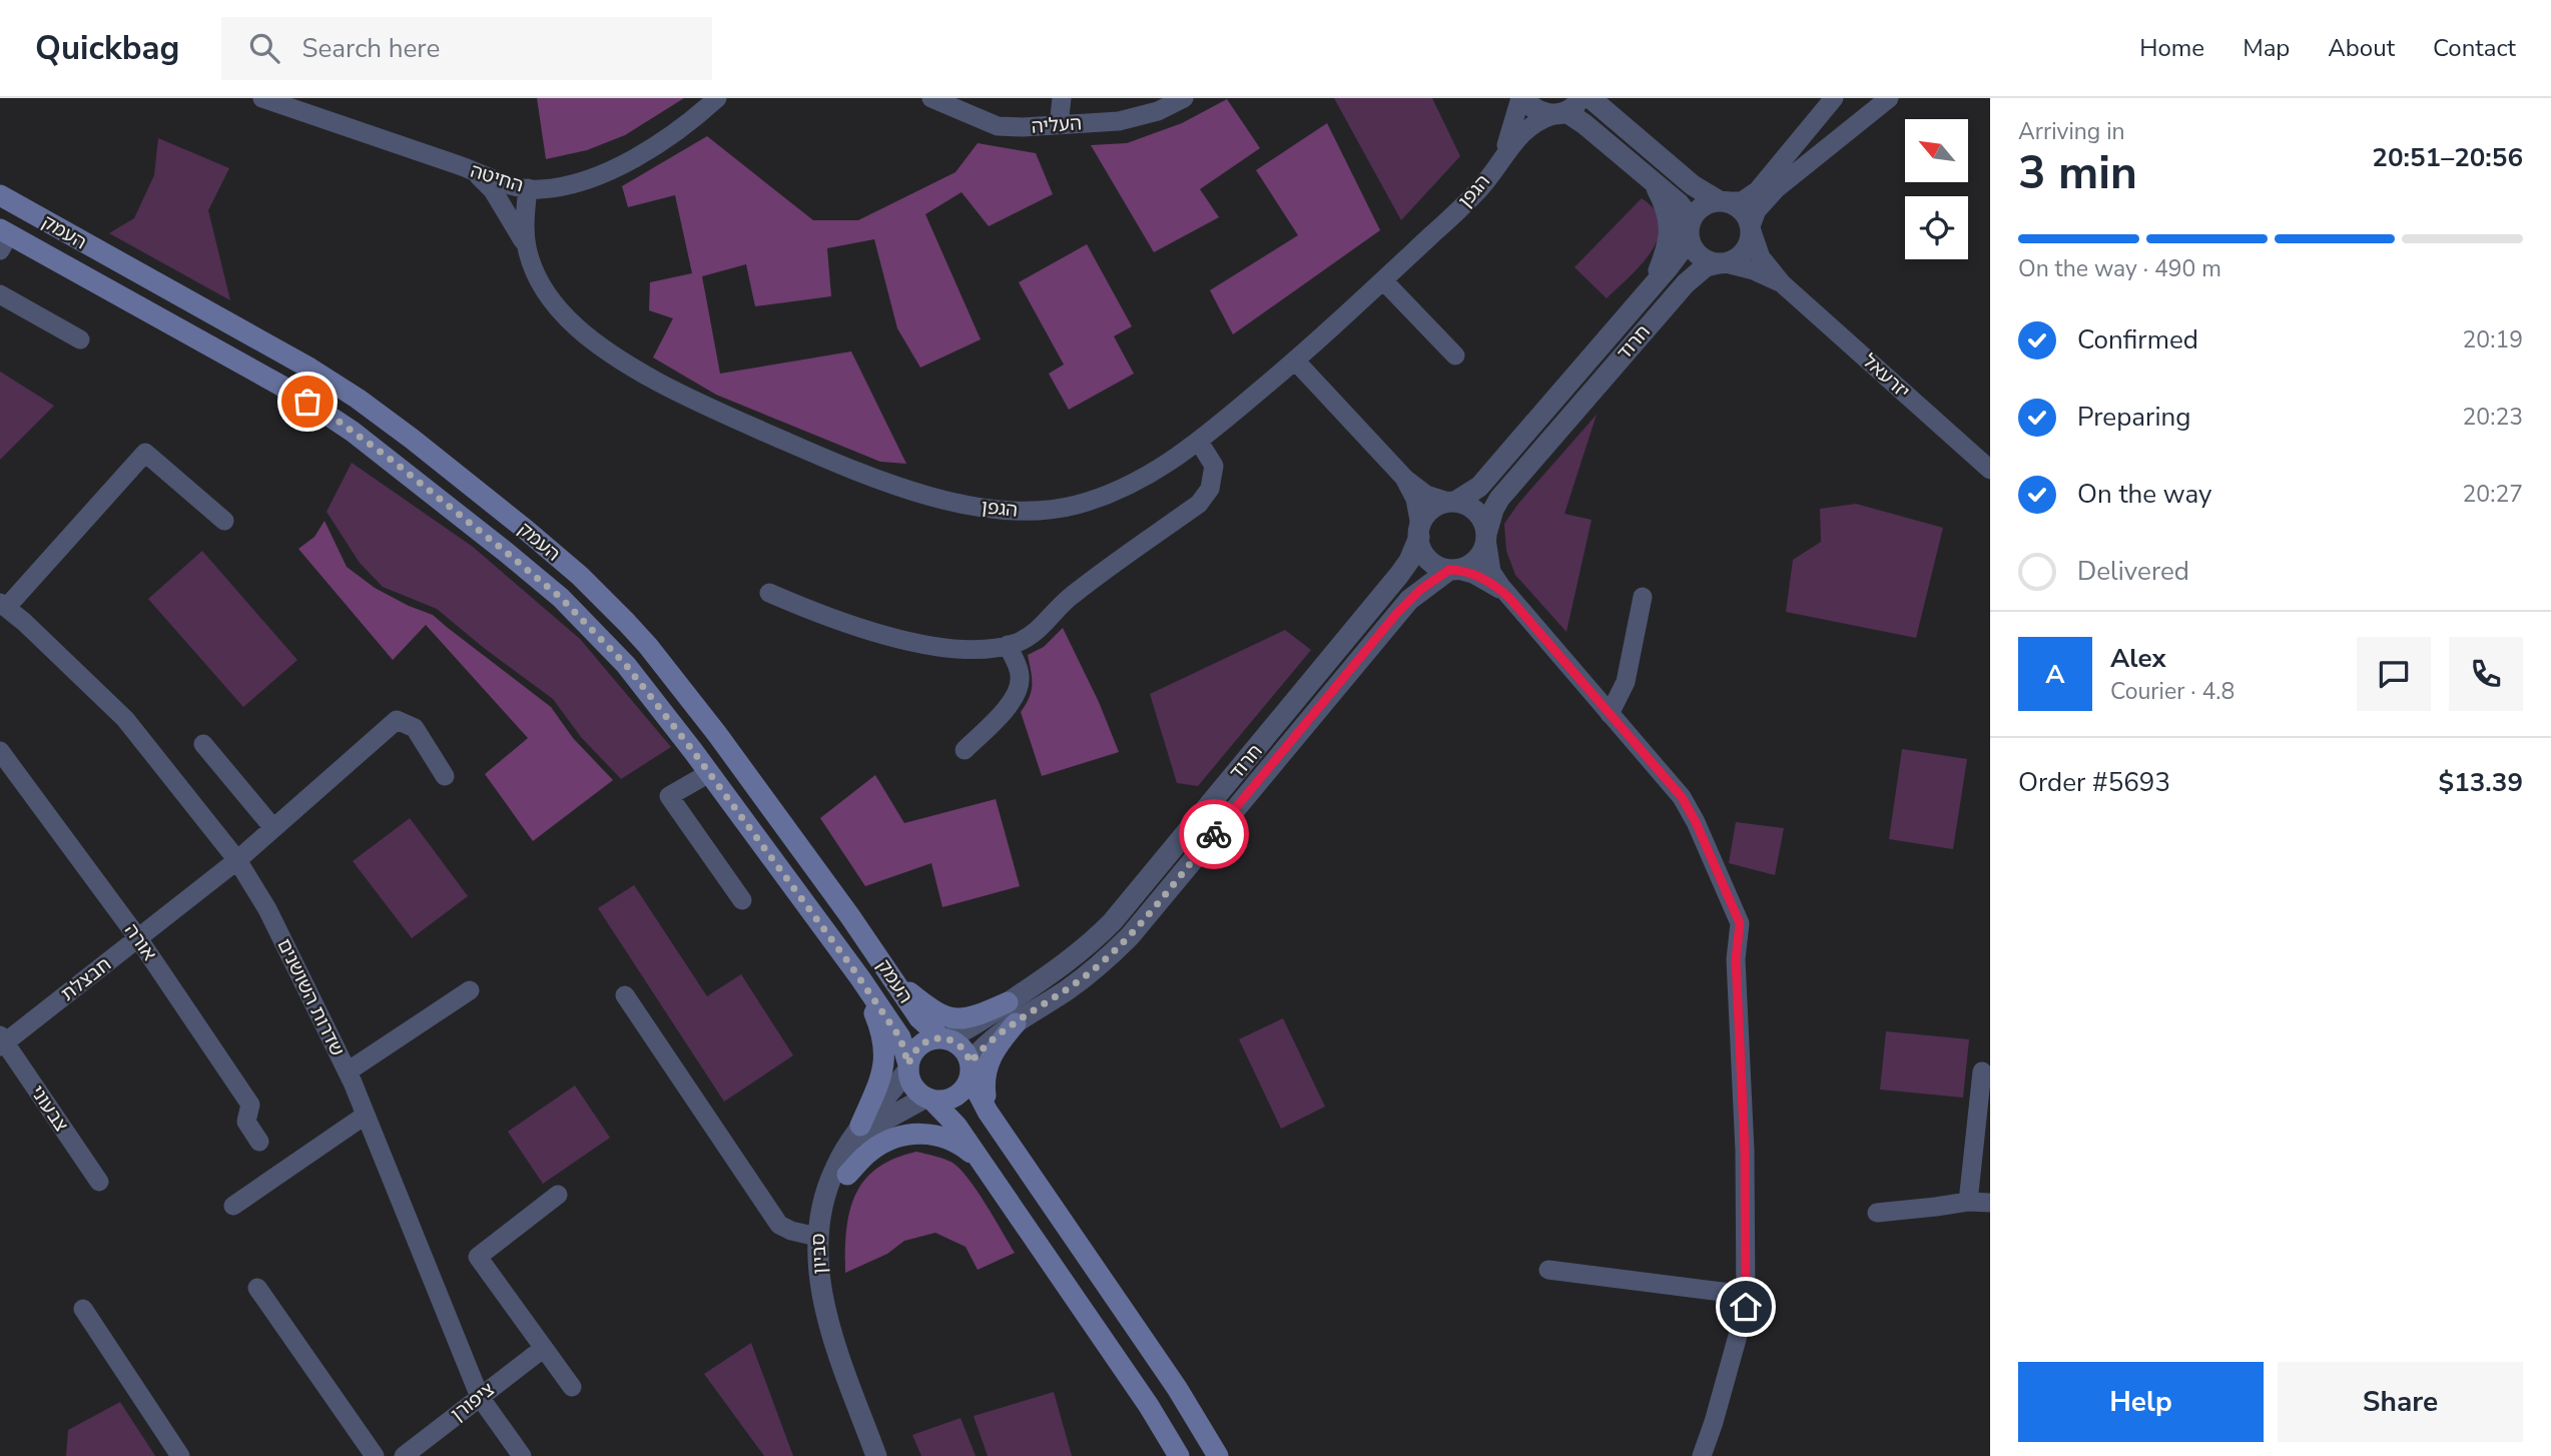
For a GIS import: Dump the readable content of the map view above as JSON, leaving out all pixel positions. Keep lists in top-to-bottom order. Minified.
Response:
{"streets":{"main road":["העמק"],"street":["העליה","החיטה","הגפן","חרוד","יזרעאל","אורה","חבצלת","שדרות השושנים","צבעוני","סביון","ציפורן"]},"crossings":[["החיטה","הגפן"],["העמק","חרוד"],["העמק","סביון"],["חרוד","יזרעאל"],["חרוד","סביון"],["אורה","חבצלת"],["חבצלת","שדרות השושנים"],["חבצלת","צבעוני"],["שדרות השושנים","ציפורן"]],"north":"top left","page":{"header":"Quickbag","search":"Search here","nav":["Home","Map","About","Contact"],"heading":["3 min","Arriving in","20:51–20:56"],"panel":["Alex","Courier · 4.8","Order #5693","$13.39"],"bar":"On the way · 490 m","list":[["Confirmed","20:19"],["Preparing","20:23"],["On the way","20:27"],"Delivered"],"round":"A","buttons":["Help","Share"]}}
